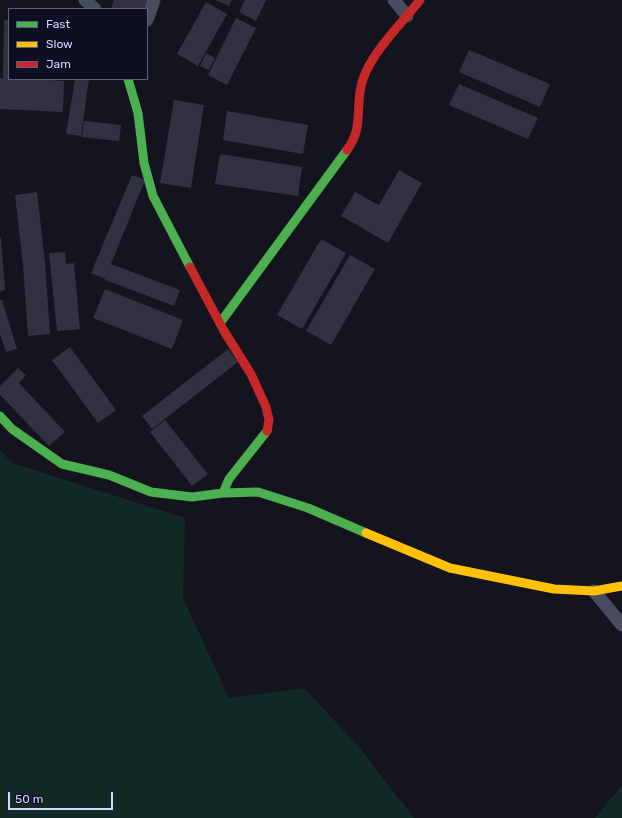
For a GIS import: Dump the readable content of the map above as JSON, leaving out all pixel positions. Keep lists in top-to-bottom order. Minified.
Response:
{"legend":["Fast","Slow","Jam"],"scale_bar":"50 m"}
